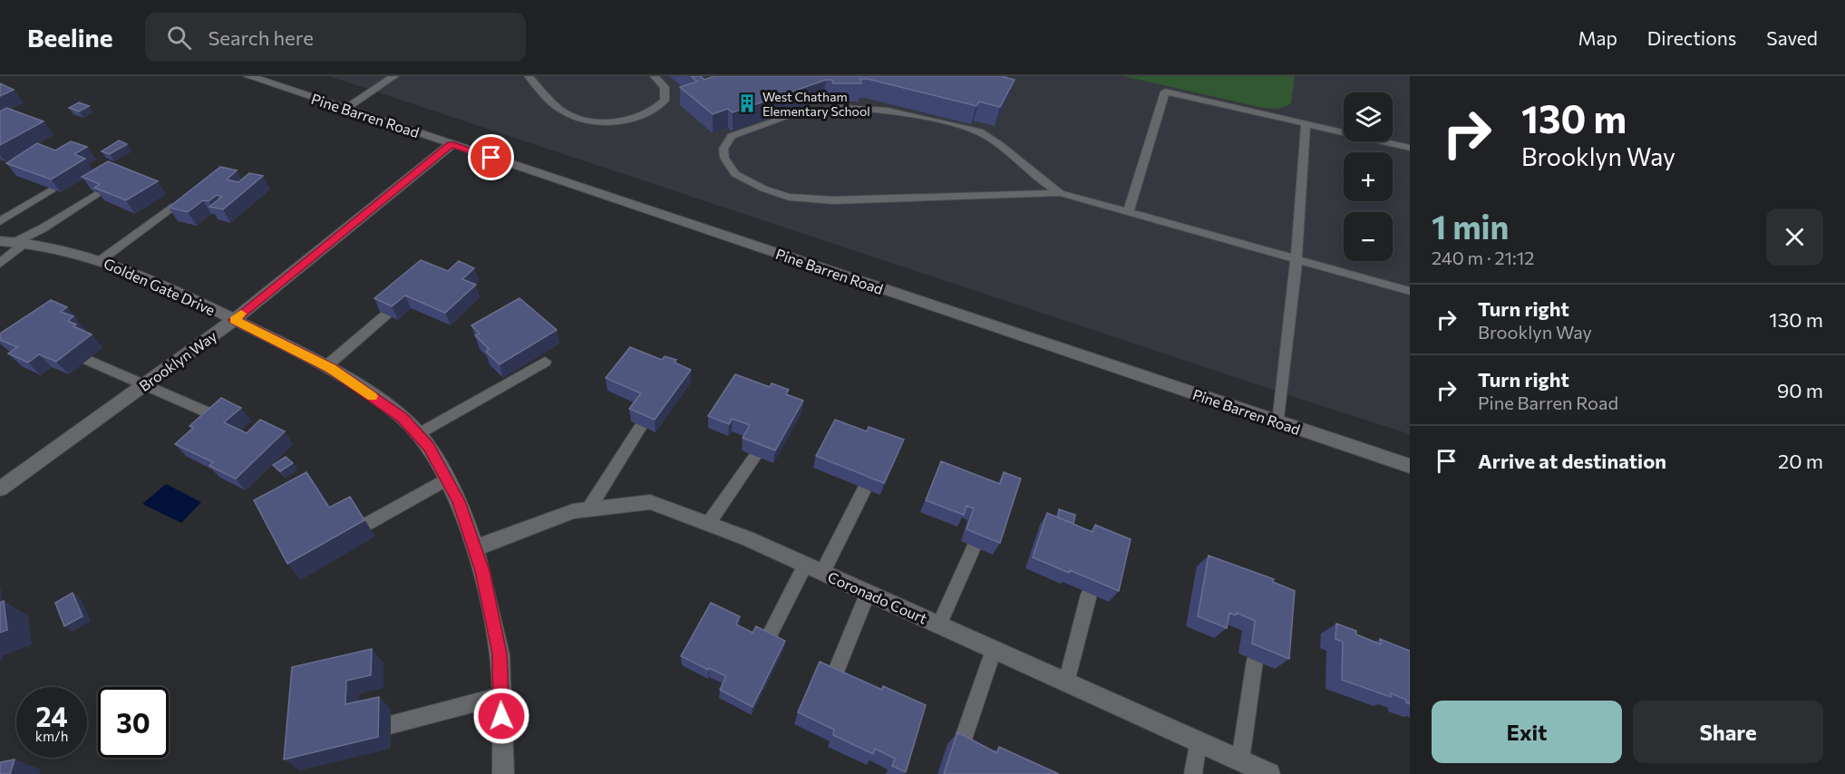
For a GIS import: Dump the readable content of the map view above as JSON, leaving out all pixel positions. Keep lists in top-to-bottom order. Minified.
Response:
{"streets":{"street":["Pine Barren Road","Golden Gate Drive","Brooklyn Way","Coronado Court"]},"crossings":[["Pine Barren Road","Brooklyn Way"],["Golden Gate Drive","Brooklyn Way"],["Golden Gate Drive","Coronado Court"]],"places":{"building":["West Chatham Elementary School"]},"page":{"header":"Beeline","search":"Search here","nav":["Map","Directions","Saved"],"turn":["130 m","Brooklyn Way"],"map_buttons":["+","−"],"heading":["1 min","240 m · 21:12"],"list":[{"name":"Turn right","note":"Brooklyn Way","value":"130 m"},{"name":"Turn right","note":"Pine Barren Road","value":"90 m"},{"name":"Arrive at destination","value":"20 m"}],"speed":"24 km/h","limit":"30","buttons":["Exit","Share"]}}
